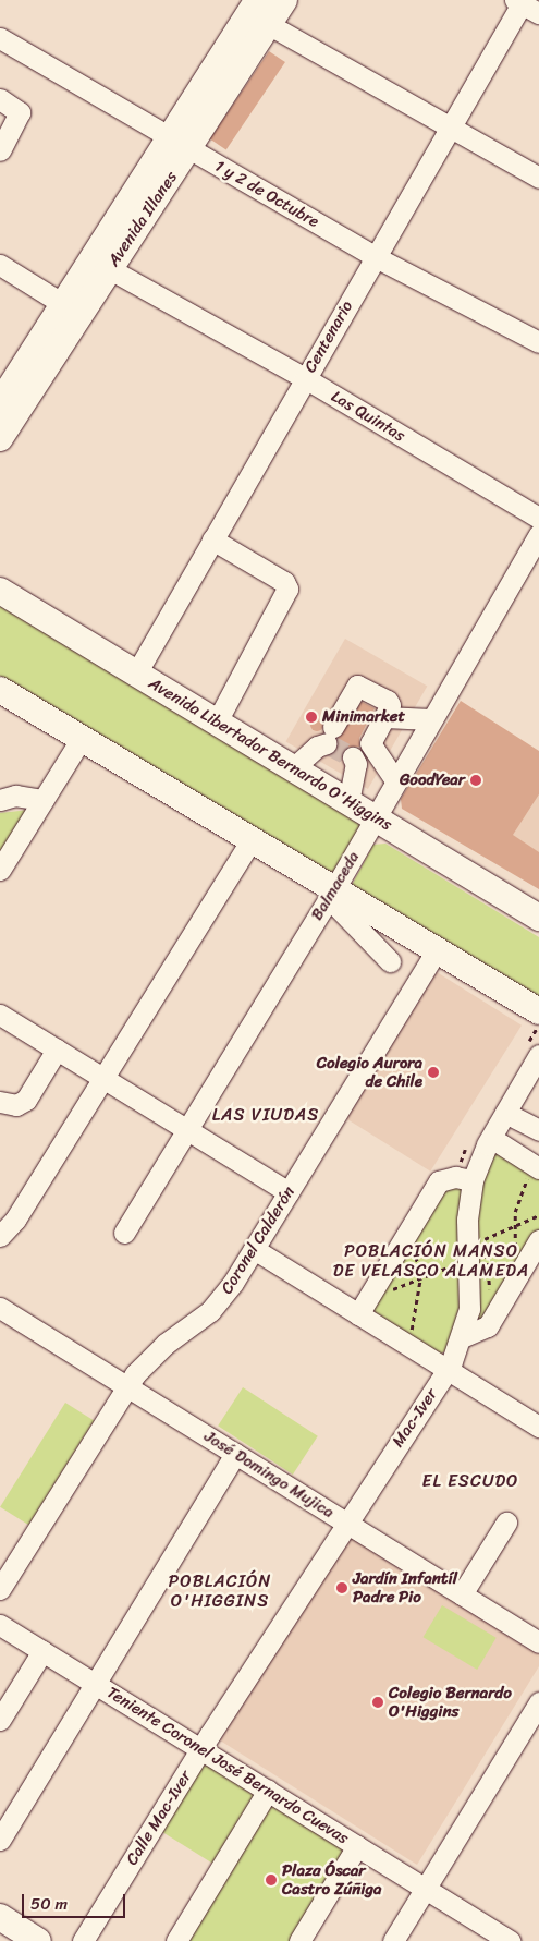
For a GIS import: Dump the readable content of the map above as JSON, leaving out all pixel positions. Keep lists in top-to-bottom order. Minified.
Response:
{"streets":{"main road":["Avenida Illanes","Avenida Libertador Bernardo O'Higgins"],"street":["1 y 2 de Octubre","Centenario","Las Quintas","Balmaceda","Coronel Calderón","Mac-Iver","José Domingo Mujica","Teniente Coronel José Bernardo Cuevas","Calle Mac-Iver"]},"crossings":[["1 y 2 de Octubre","Avenida Illanes"],["1 y 2 de Octubre","Centenario"],["Avenida Illanes","Las Quintas"],["Centenario","Las Quintas"],["Centenario","Avenida Libertador Bernardo O'Higgins"],["Avenida Libertador Bernardo O'Higgins","Balmaceda"],["Coronel Calderón","José Domingo Mujica"],["Mac-Iver","José Domingo Mujica"],["Mac-Iver","Teniente Coronel José Bernardo Cuevas"],["Mac-Iver","Calle Mac-Iver"],["Teniente Coronel José Bernardo Cuevas","Calle Mac-Iver"]],"districts":["LAS VIUDAS","POBLACIÓN MANSO DE VELASCO ALAMEDA","EL ESCUDO","POBLACIÓN O'HIGGINS"],"places":["Minimarket","GoodYear","Colegio Aurora de Chile","Jardín Infantíl Padre Pio","Colegio Bernardo O'Higgins","Plaza Óscar Castro Zúñiga"],"scale_bar":"50 m"}
